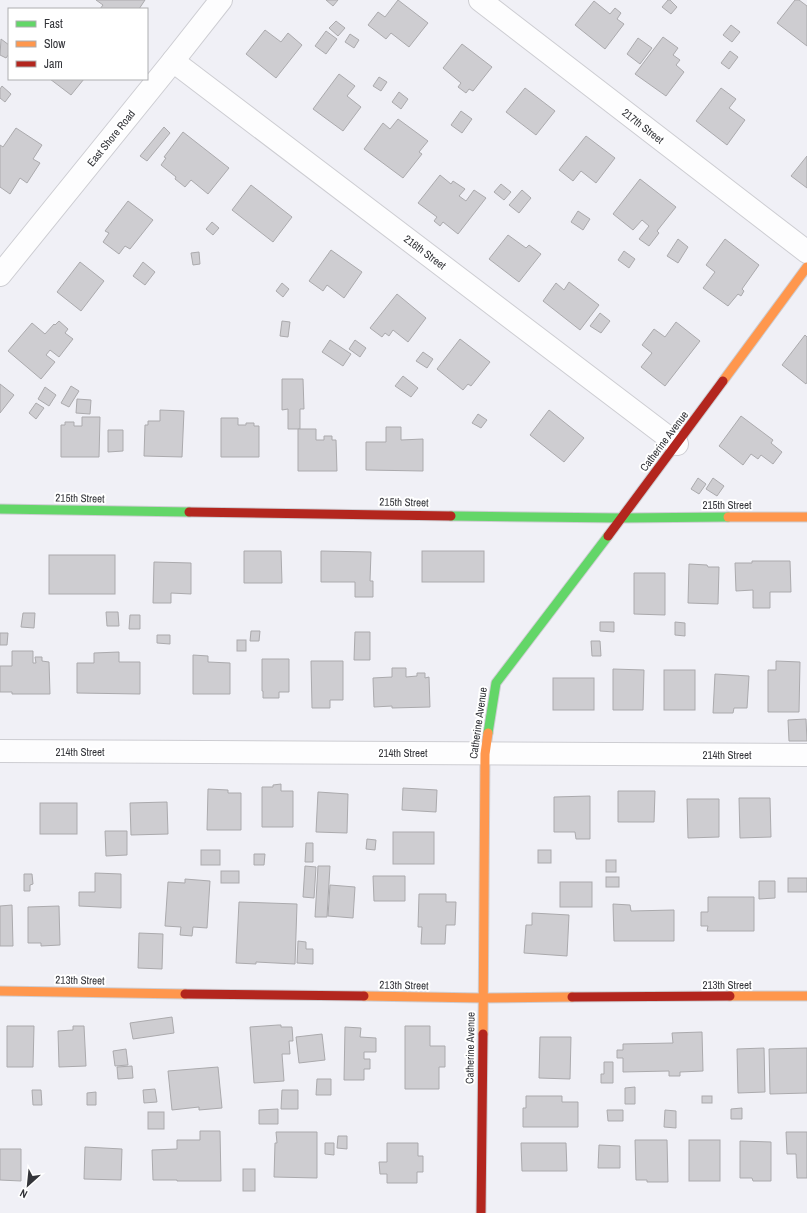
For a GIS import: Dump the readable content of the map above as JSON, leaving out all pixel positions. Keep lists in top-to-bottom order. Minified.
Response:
{"streets":{"street":["217th Street","East Shore Road","216th Street","Catherine Avenue","215th Street","214th Street","213th Street"]},"crossings":[["East Shore Road","216th Street"],["216th Street","Catherine Avenue"],["Catherine Avenue","215th Street"],["Catherine Avenue","214th Street"],["Catherine Avenue","213th Street"]],"legend":["Fast","Slow","Jam"],"north":"bottom left"}
